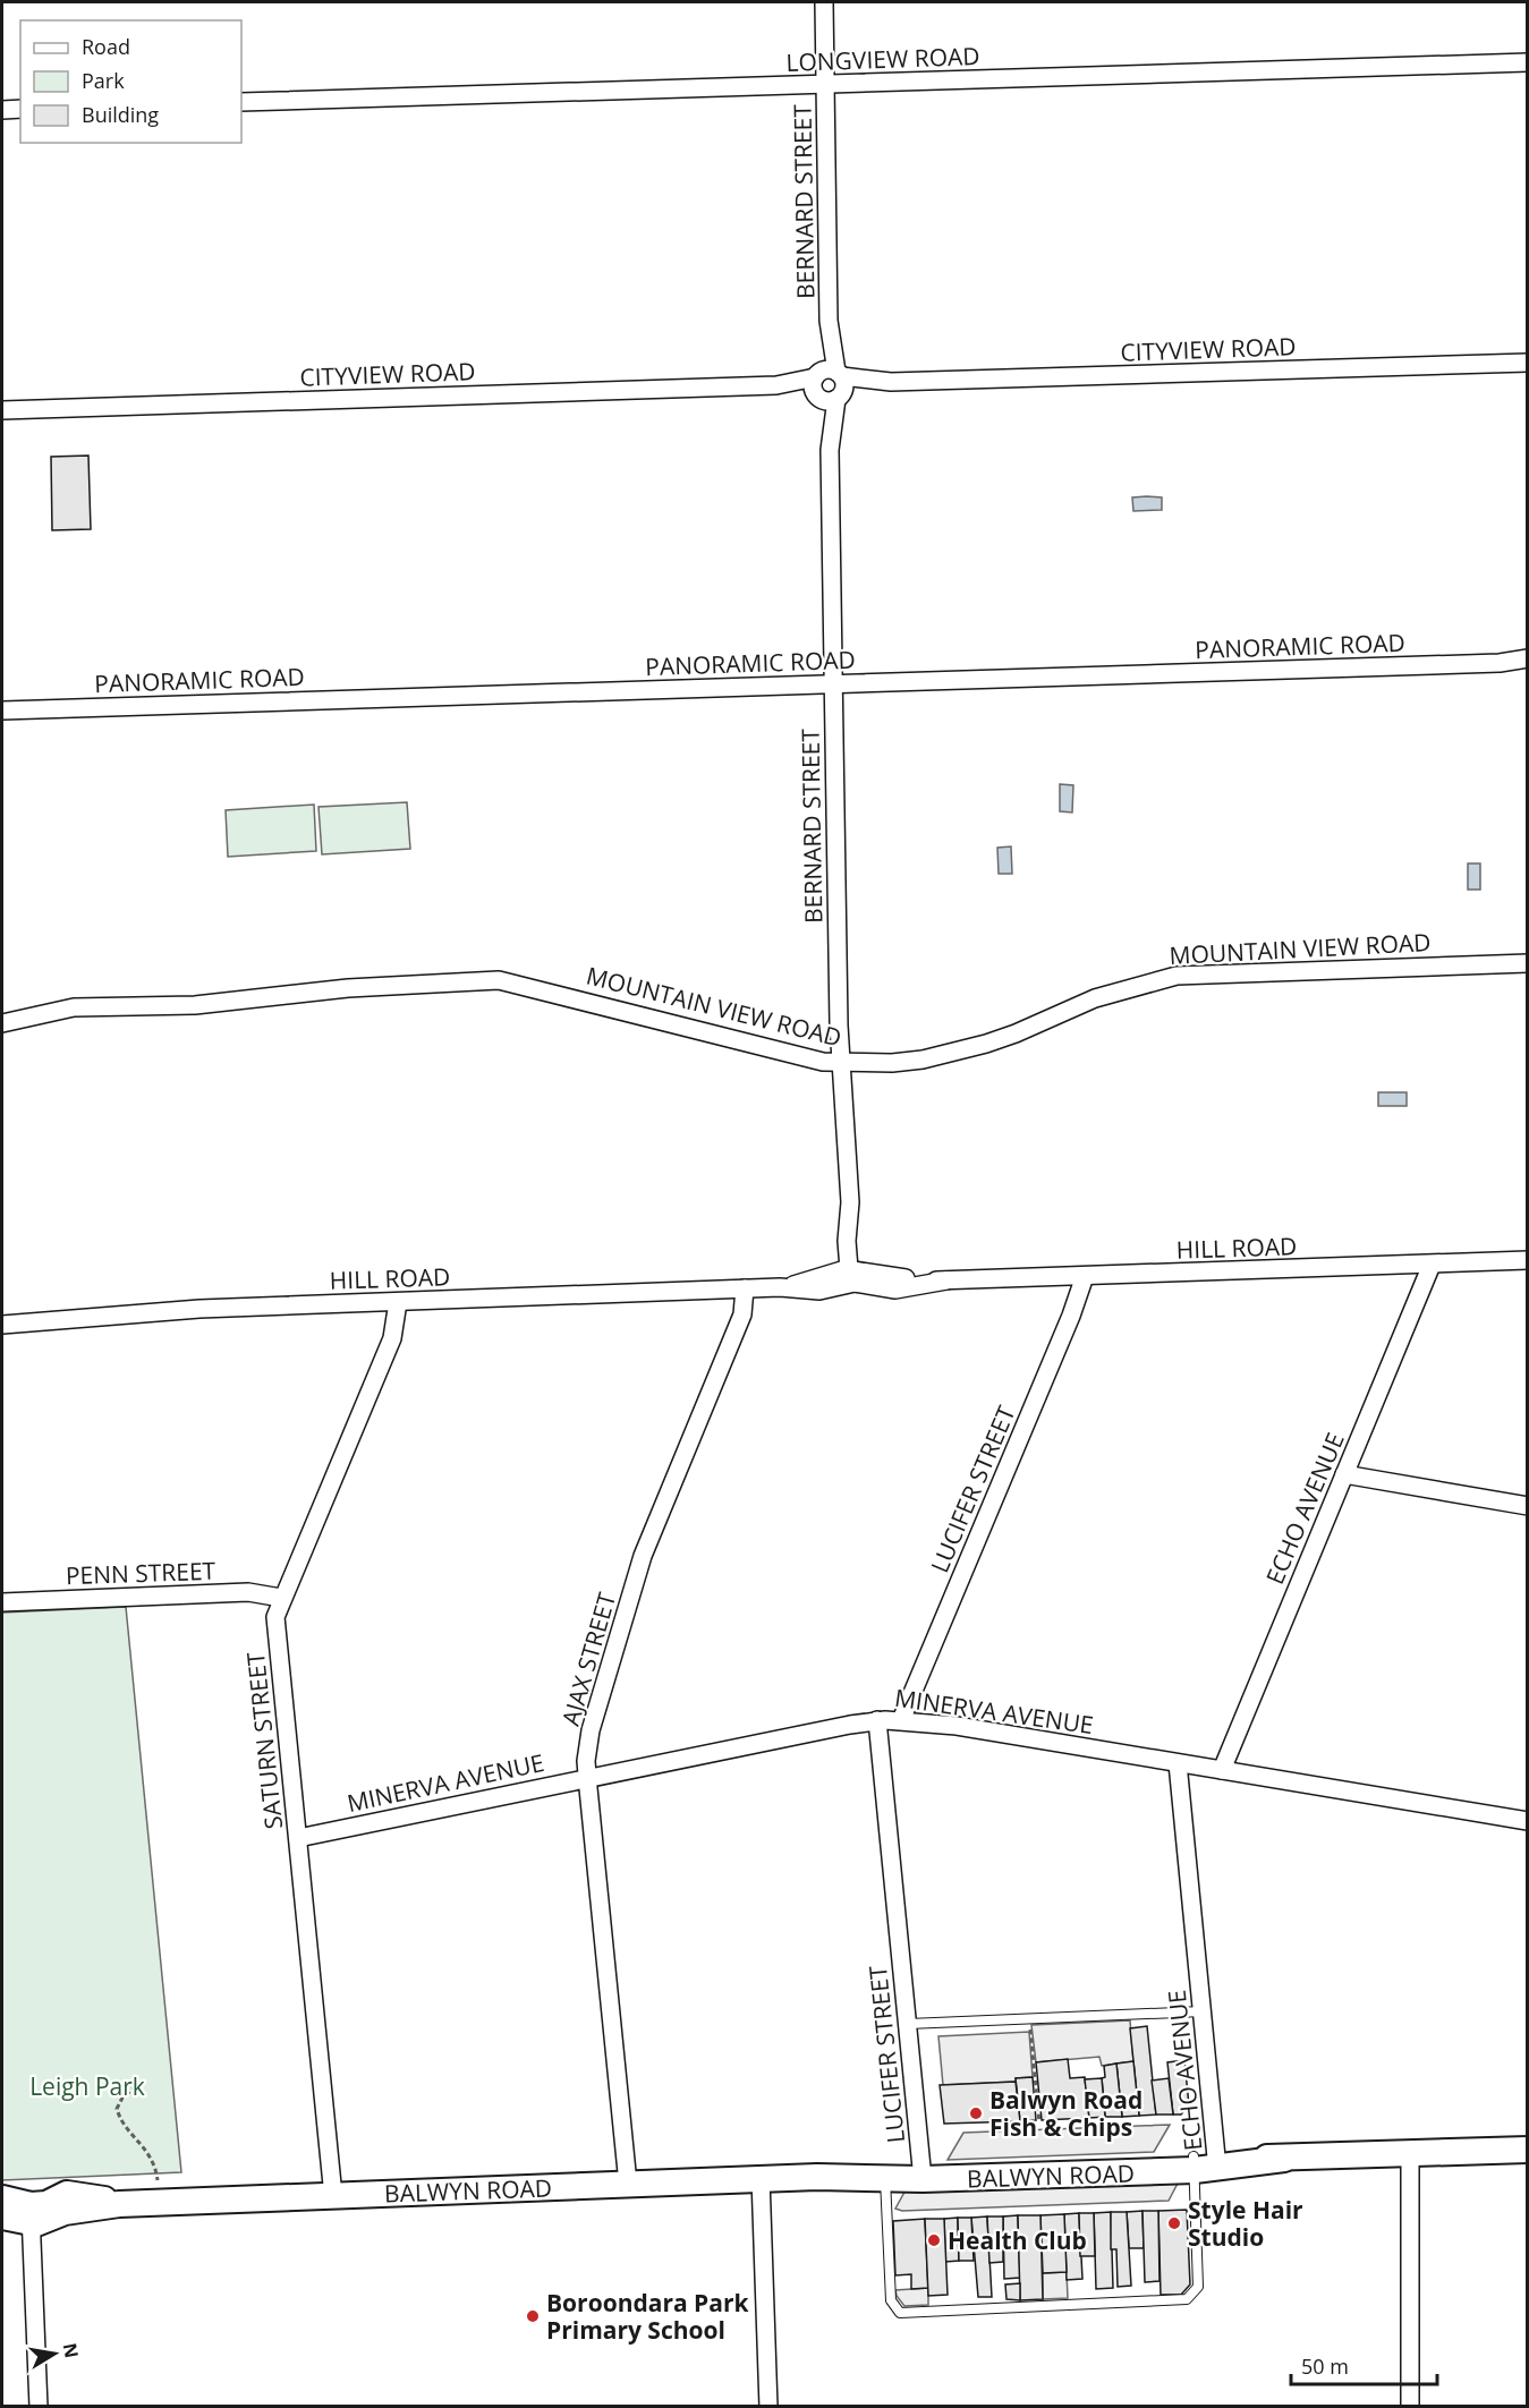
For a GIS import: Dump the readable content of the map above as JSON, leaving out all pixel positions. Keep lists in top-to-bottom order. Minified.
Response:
{"streets":{"street":["LONGVIEW ROAD","BERNARD STREET","CITYVIEW ROAD","PANORAMIC ROAD","MOUNTAIN VIEW ROAD","HILL ROAD","LUCIFER STREET","ECHO AVENUE","PENN STREET","AJAX STREET","MINERVA AVENUE","SATURN STREET","BALWYN ROAD"]},"crossings":[["LONGVIEW ROAD","BERNARD STREET"],["BERNARD STREET","CITYVIEW ROAD"],["BERNARD STREET","PANORAMIC ROAD"],["BERNARD STREET","MOUNTAIN VIEW ROAD"],["BERNARD STREET","HILL ROAD"],["HILL ROAD","LUCIFER STREET"],["HILL ROAD","ECHO AVENUE"],["HILL ROAD","AJAX STREET"],["HILL ROAD","SATURN STREET"],["LUCIFER STREET","MINERVA AVENUE"],["LUCIFER STREET","BALWYN ROAD"],["ECHO AVENUE","MINERVA AVENUE"],["ECHO AVENUE","BALWYN ROAD"],["PENN STREET","SATURN STREET"],["AJAX STREET","MINERVA AVENUE"],["AJAX STREET","BALWYN ROAD"],["MINERVA AVENUE","SATURN STREET"],["SATURN STREET","BALWYN ROAD"]],"parks":["Leigh Park"],"places":["Balwyn Road Fish & Chips","Style Hair Studio","Health Club","Boroondara Park Primary School"],"legend":["Road","Park","Building"],"scale_bar":"50 m","north":"right"}
